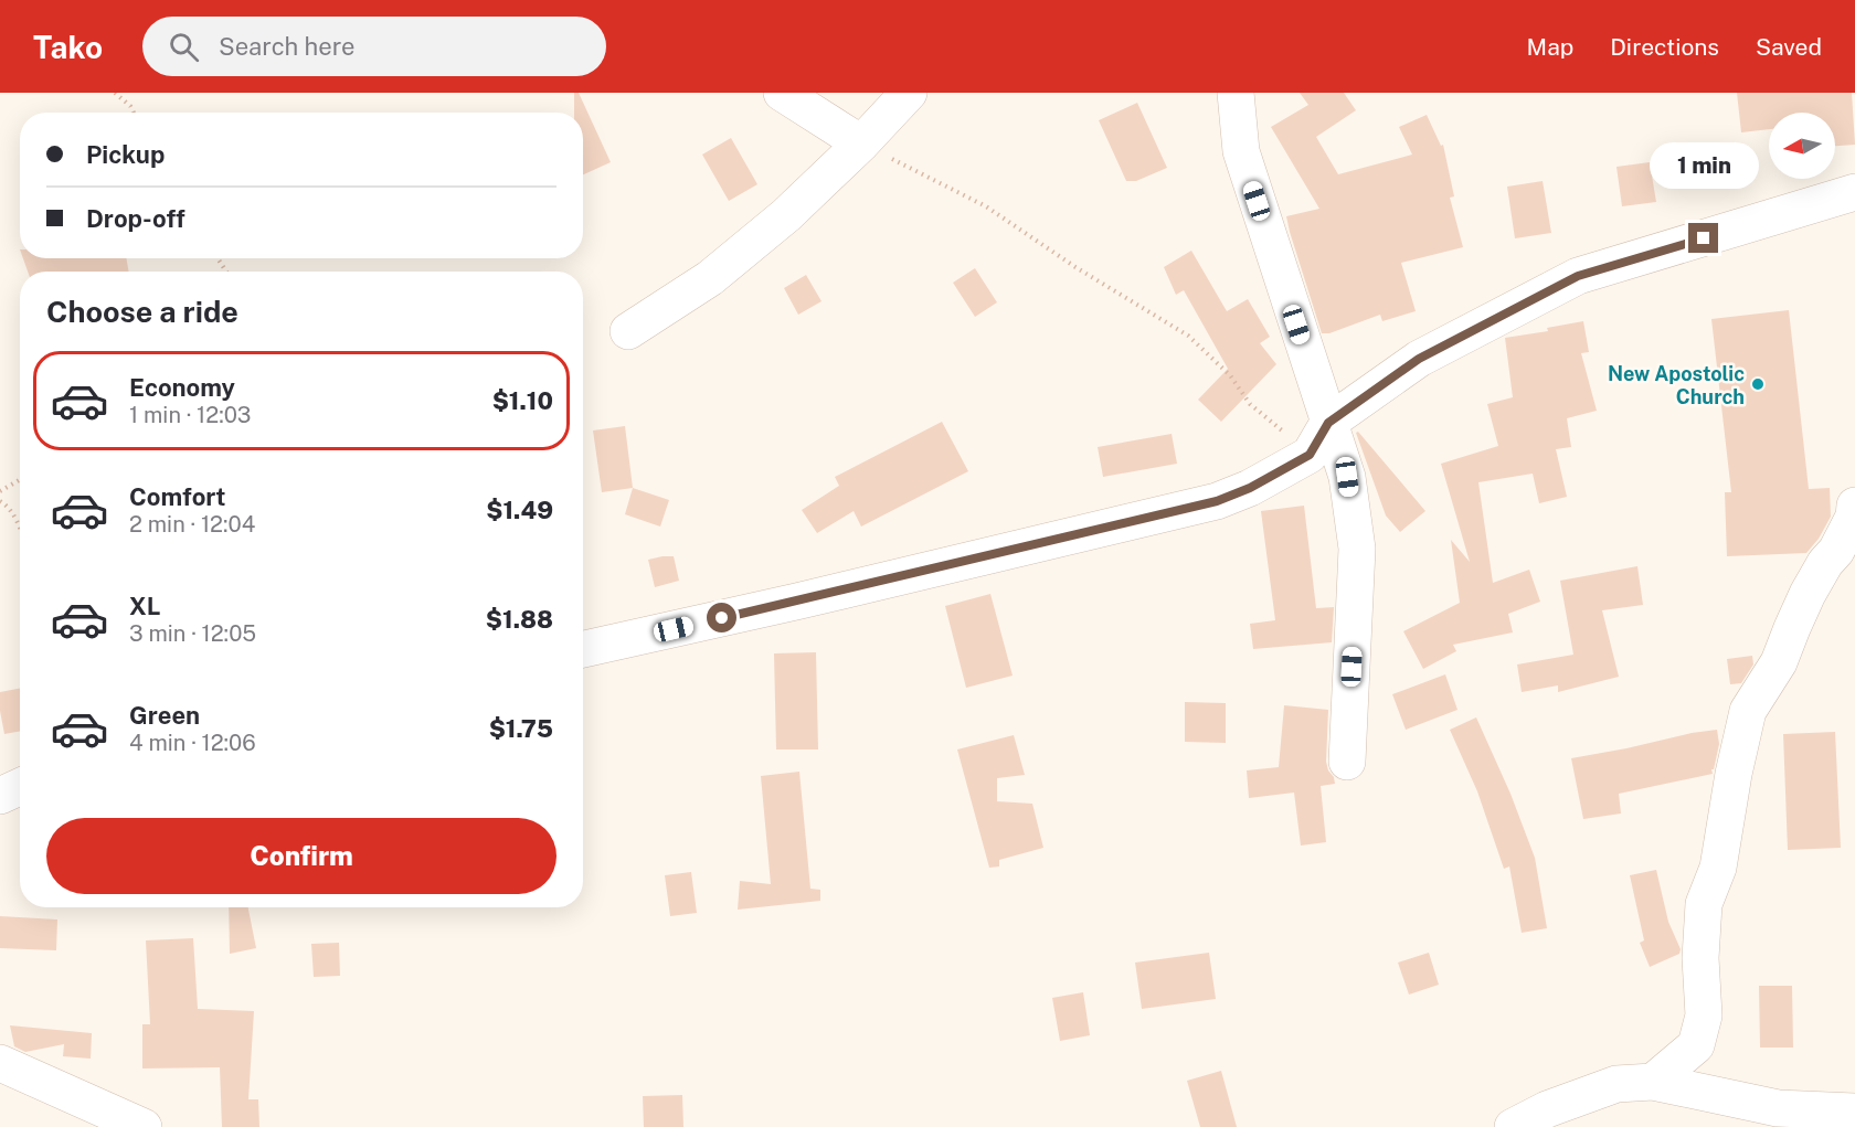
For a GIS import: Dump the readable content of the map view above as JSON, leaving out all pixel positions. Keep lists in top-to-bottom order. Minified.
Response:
{"places":["New Apostolic Church"],"north":"left","page":{"header":"Tako","search":"Search here","nav":["Map","Directions","Saved"],"banner":["Pickup","Drop-off"],"bubble":"1 min","heading":"Choose a ride","list":[{"name":"Economy","note":"1 min · 12:03","value":"$1.10"},{"name":"Comfort","note":"2 min · 12:04","value":"$1.49"},{"name":"XL","note":"3 min · 12:05","value":"$1.88"},{"name":"Green","note":"4 min · 12:06","value":"$1.75"}],"buttons":"Confirm"}}
